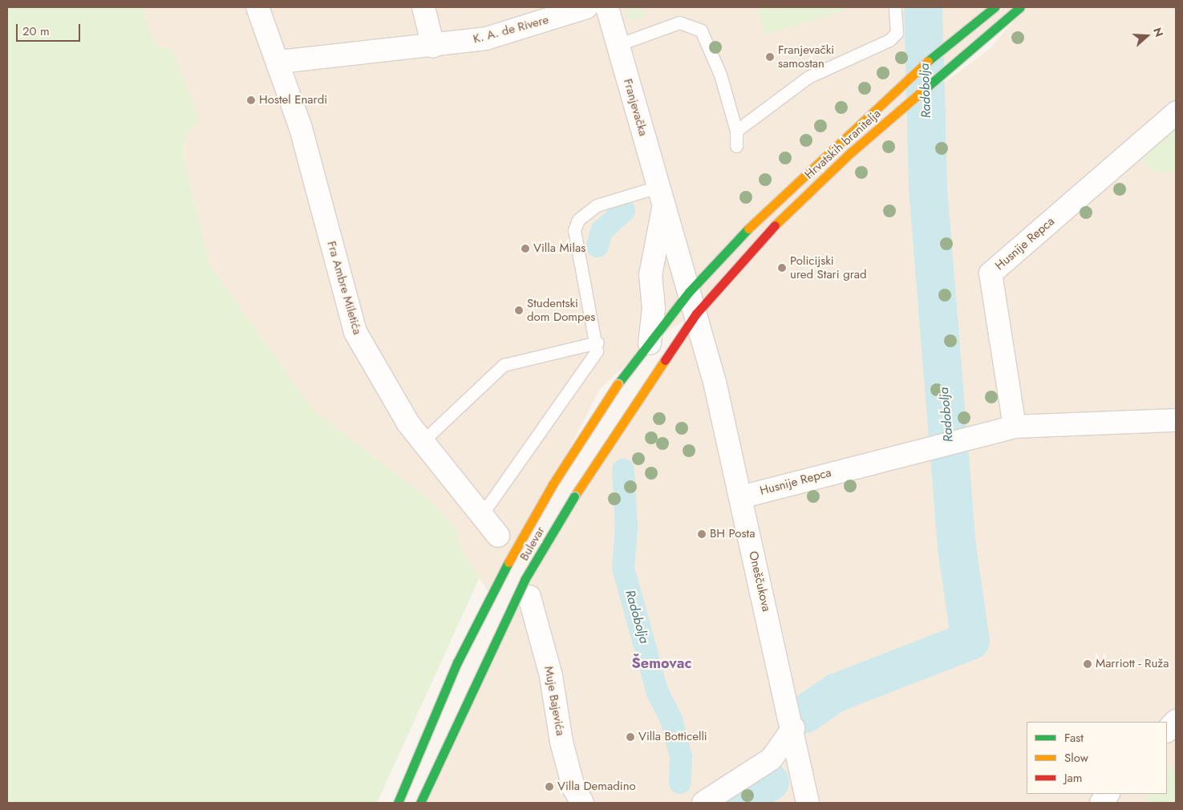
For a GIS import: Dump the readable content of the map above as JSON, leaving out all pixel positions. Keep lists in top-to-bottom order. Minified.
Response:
{"streets":{"main road":["Hrvatskih branitelja","Bulevar"],"street":["K. A. de Rivere","Franjevačka","Husnije Repca","Fra Ambre Miletića","Oneščukova","Muje Bajevića"]},"crossings":[["K. A. de Rivere","Fra Ambre Miletića"],["Franjevačka","Hrvatskih branitelja"],["Franjevačka","Bulevar"],["Franjevačka","Oneščukova"],["Hrvatskih branitelja","Bulevar"],["Hrvatskih branitelja","Oneščukova"],["Husnije Repca","Oneščukova"],["Bulevar","Oneščukova"]],"districts":["Šemovac"],"water":["Radobolja"],"places":["Franjevački samostan","Hostel Enardi","Villa Milas","Policijski ured Stari grad","Studentski dom Dompes","BH Posta","Marriott - Ruža","Villa Botticelli","Villa Demadino"],"legend":["Fast","Slow","Jam"],"scale_bar":"20 m","north":"right"}
